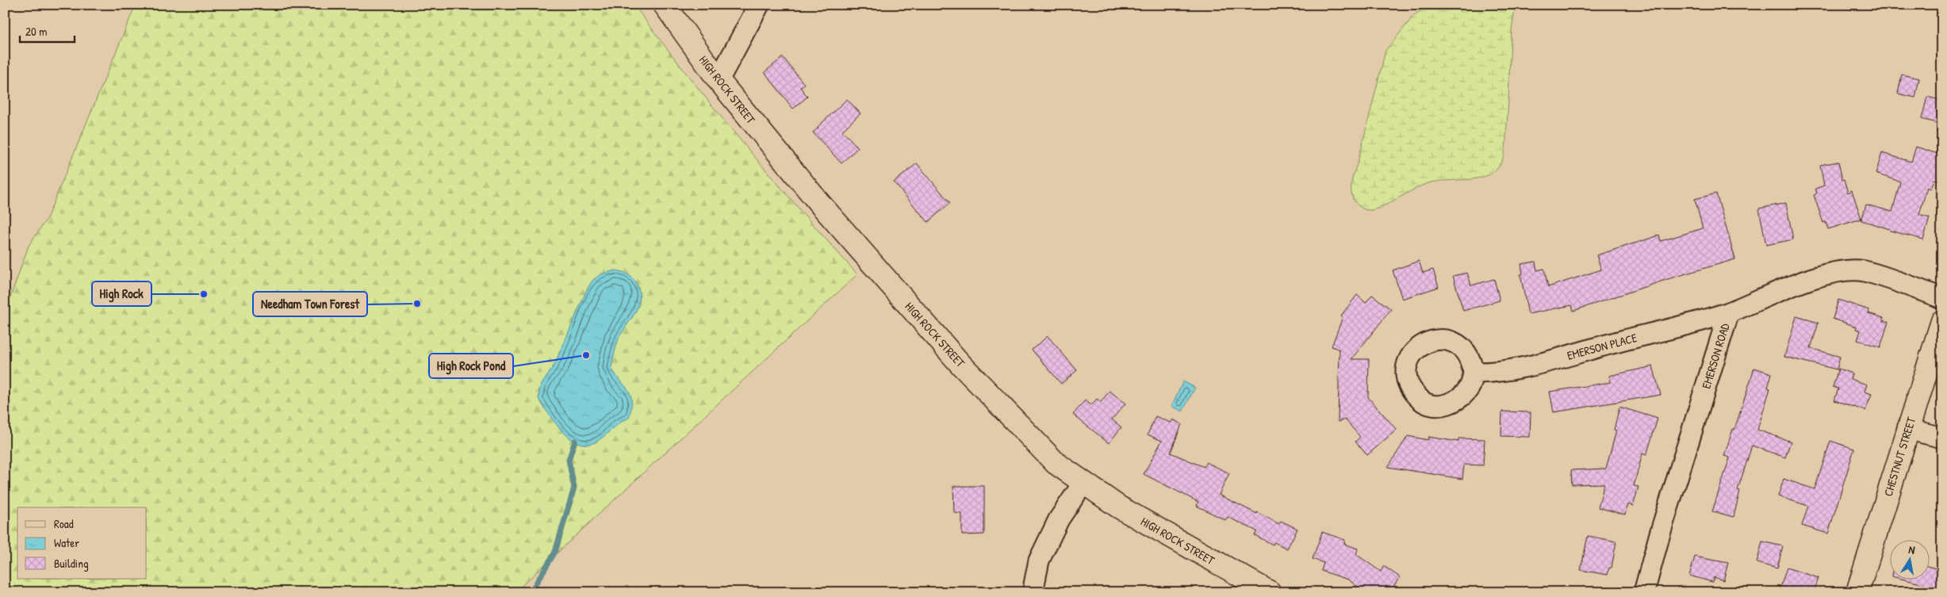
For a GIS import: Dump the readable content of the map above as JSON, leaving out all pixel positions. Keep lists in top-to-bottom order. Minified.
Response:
{"streets":{"street":["HIGH ROCK STREET","EMERSON PLACE","EMERSON ROAD","CHESTNUT STREET"]},"crossings":[["EMERSON PLACE","EMERSON ROAD"]],"places":["High Rock","Needham Town Forest","High Rock Pond"],"legend":["Road","Water","Building"],"scale_bar":"20 m","north":"top"}
